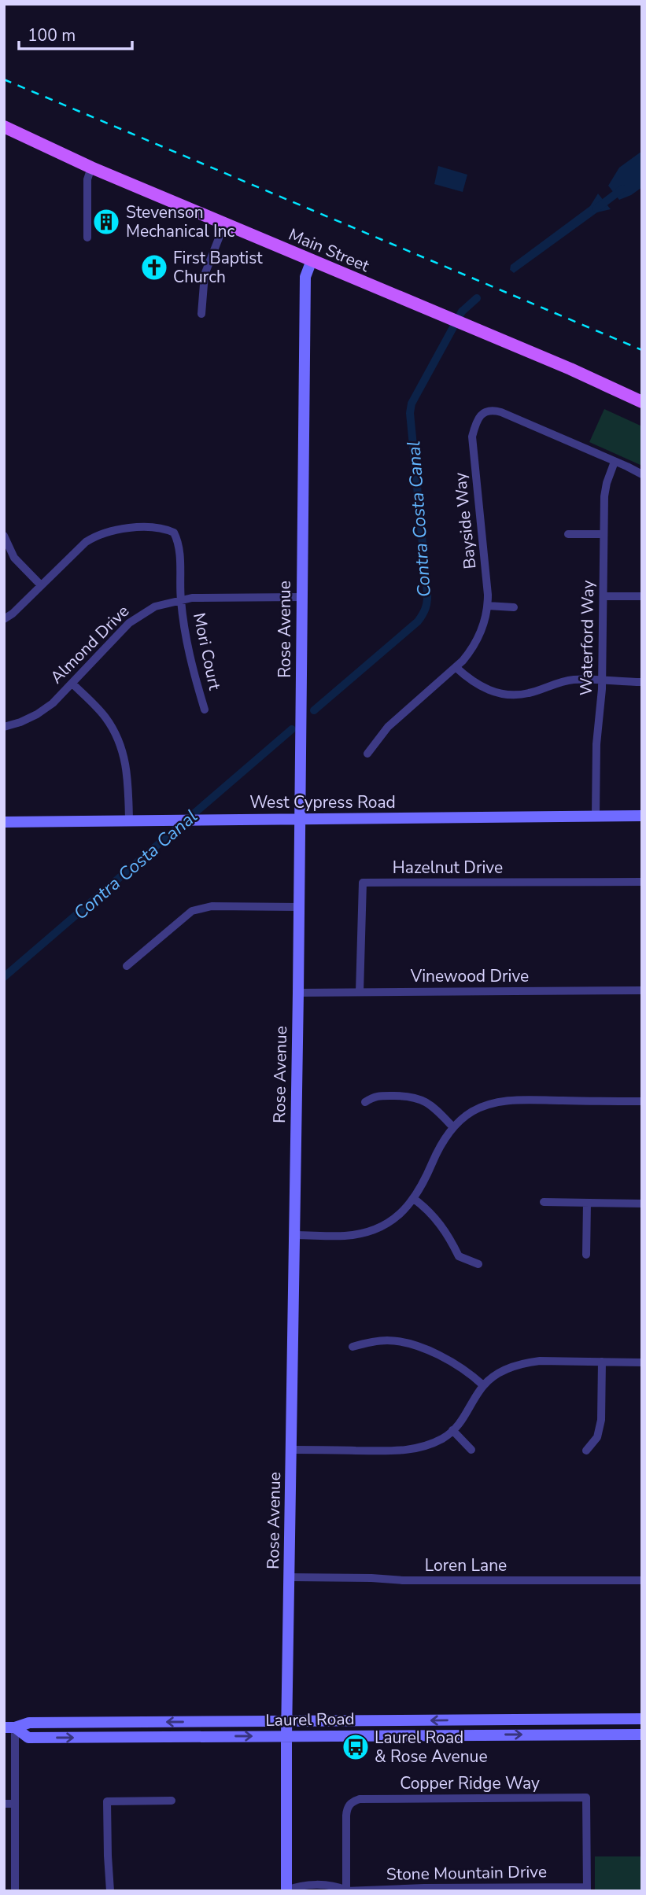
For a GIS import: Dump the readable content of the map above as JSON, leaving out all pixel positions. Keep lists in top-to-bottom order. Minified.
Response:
{"streets":{"main road":["Main Street"],"street":["Bayside Way","Rose Avenue","Waterford Way","Almond Drive","Mori Court","West Cypress Road","Hazelnut Drive","Vinewood Drive","Loren Lane","Laurel Road","Copper Ridge Way","Stone Mountain Drive"]},"crossings":[["Main Street","Rose Avenue"],["Bayside Way","Waterford Way"],["Rose Avenue","Almond Drive"],["Rose Avenue","West Cypress Road"],["Rose Avenue","Vinewood Drive"],["Rose Avenue","Loren Lane"],["Rose Avenue","Laurel Road"],["Rose Avenue","Stone Mountain Drive"],["Waterford Way","West Cypress Road"],["Almond Drive","Mori Court"],["Hazelnut Drive","Vinewood Drive"],["Copper Ridge Way","Stone Mountain Drive"]],"water":["Contra Costa Canal"],"places":{"building":["Stevenson Mechanical Inc"],"church":["First Baptist Church"],"bus stop":["Laurel Road & Rose Avenue"]},"scale_bar":"100 m"}
